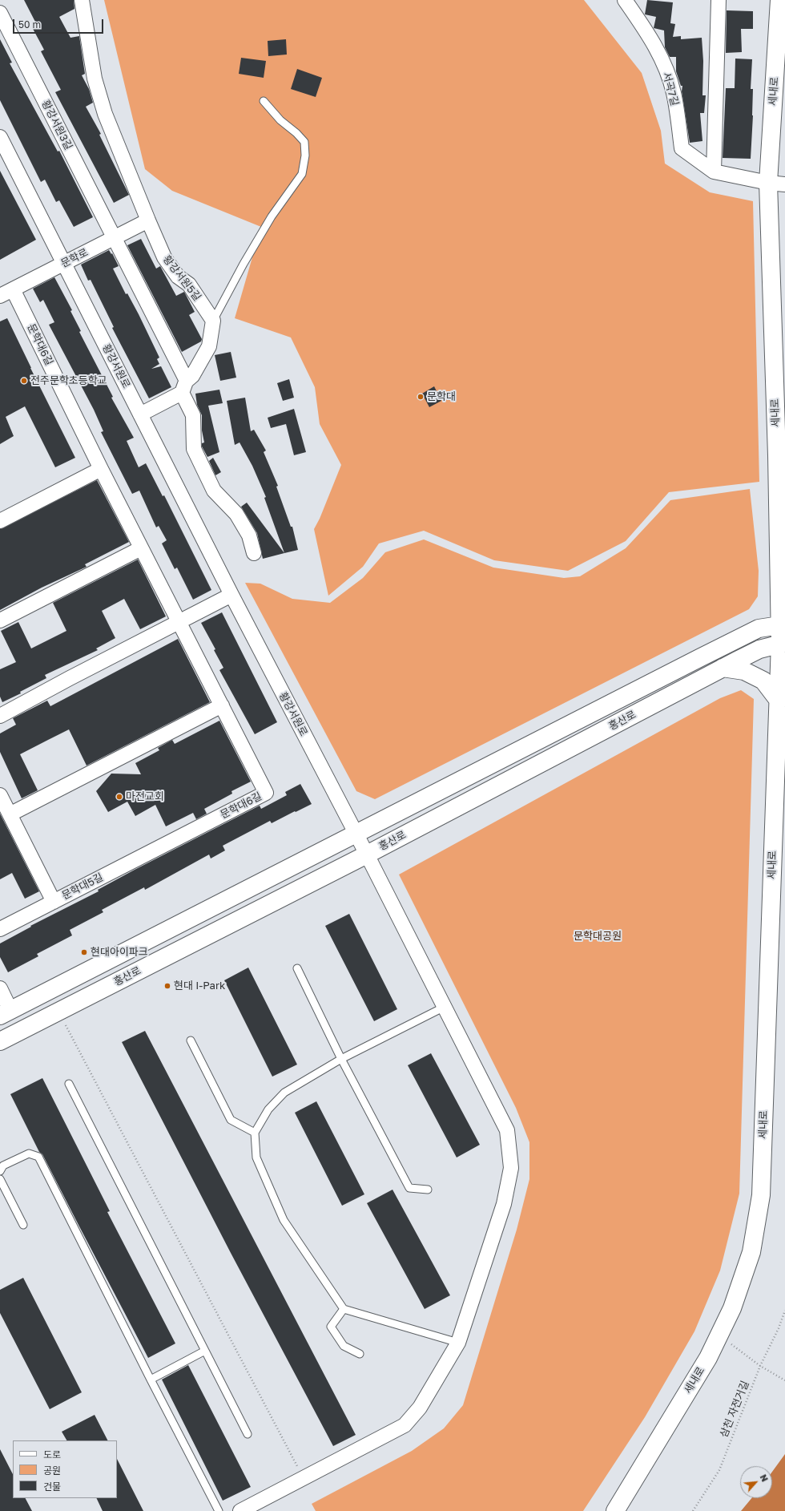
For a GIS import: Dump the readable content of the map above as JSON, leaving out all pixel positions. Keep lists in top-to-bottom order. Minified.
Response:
{"streets":{"street":["서곡7길","세내로","황강서원3길","문학로","황강서원5길","문학대6길","황강서원로","홍산로","문학대5길"],"path":["삼천 자전거길"]},"crossings":[["서곡7길","세내로"],["세내로","홍산로"],["황강서원3길","문학로"],["문학로","황강서원5길"],["문학로","문학대6길"],["문학로","황강서원로"],["문학대6길","문학대5길"],["황강서원로","홍산로"]],"parks":["문학대공원"],"places":["전주문학초등학교","문학대","마전교회","현대아이파크","현대 I-Park"],"legend":["도로","공원","건물"],"scale_bar":"50 m","north":"top right"}
